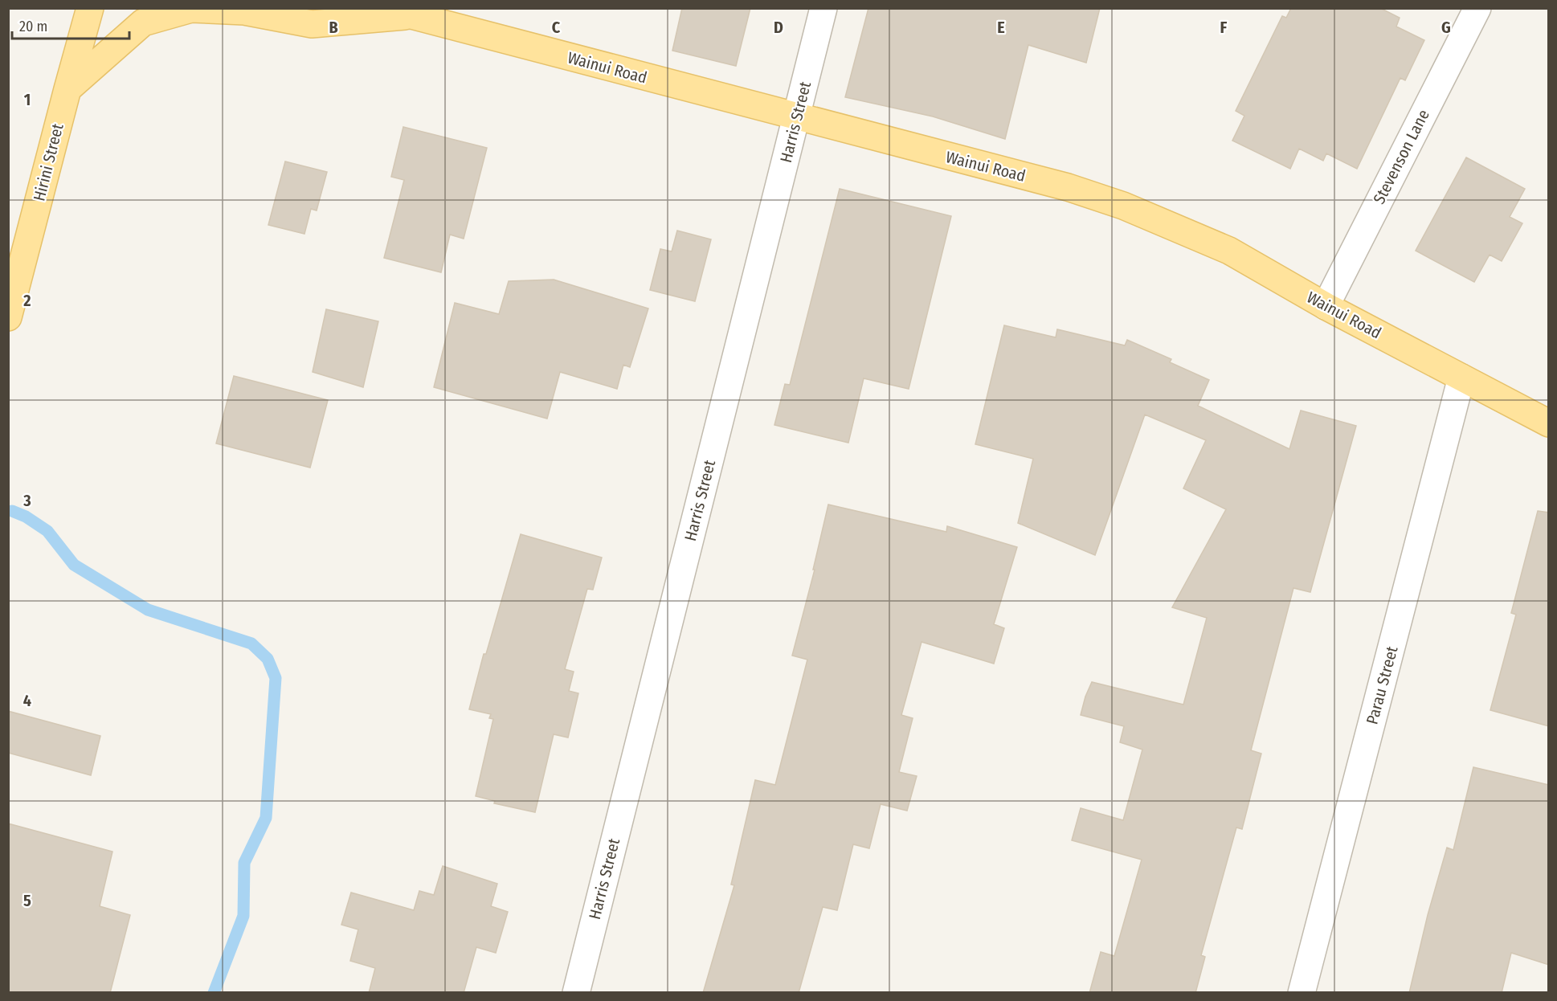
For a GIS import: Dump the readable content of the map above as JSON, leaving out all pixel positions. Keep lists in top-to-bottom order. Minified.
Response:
{"streets":{"main road":["Wainui Road","Hirini Street"],"street":["Harris Street","Stevenson Lane","Parau Street"]},"crossings":[["Wainui Road","Harris Street"],["Wainui Road","Stevenson Lane"],["Wainui Road","Parau Street"]],"scale_bar":"20 m","grid":{"columns":["B","C","D","E","F","G"],"rows":["1","2","3","4","5"]}}
